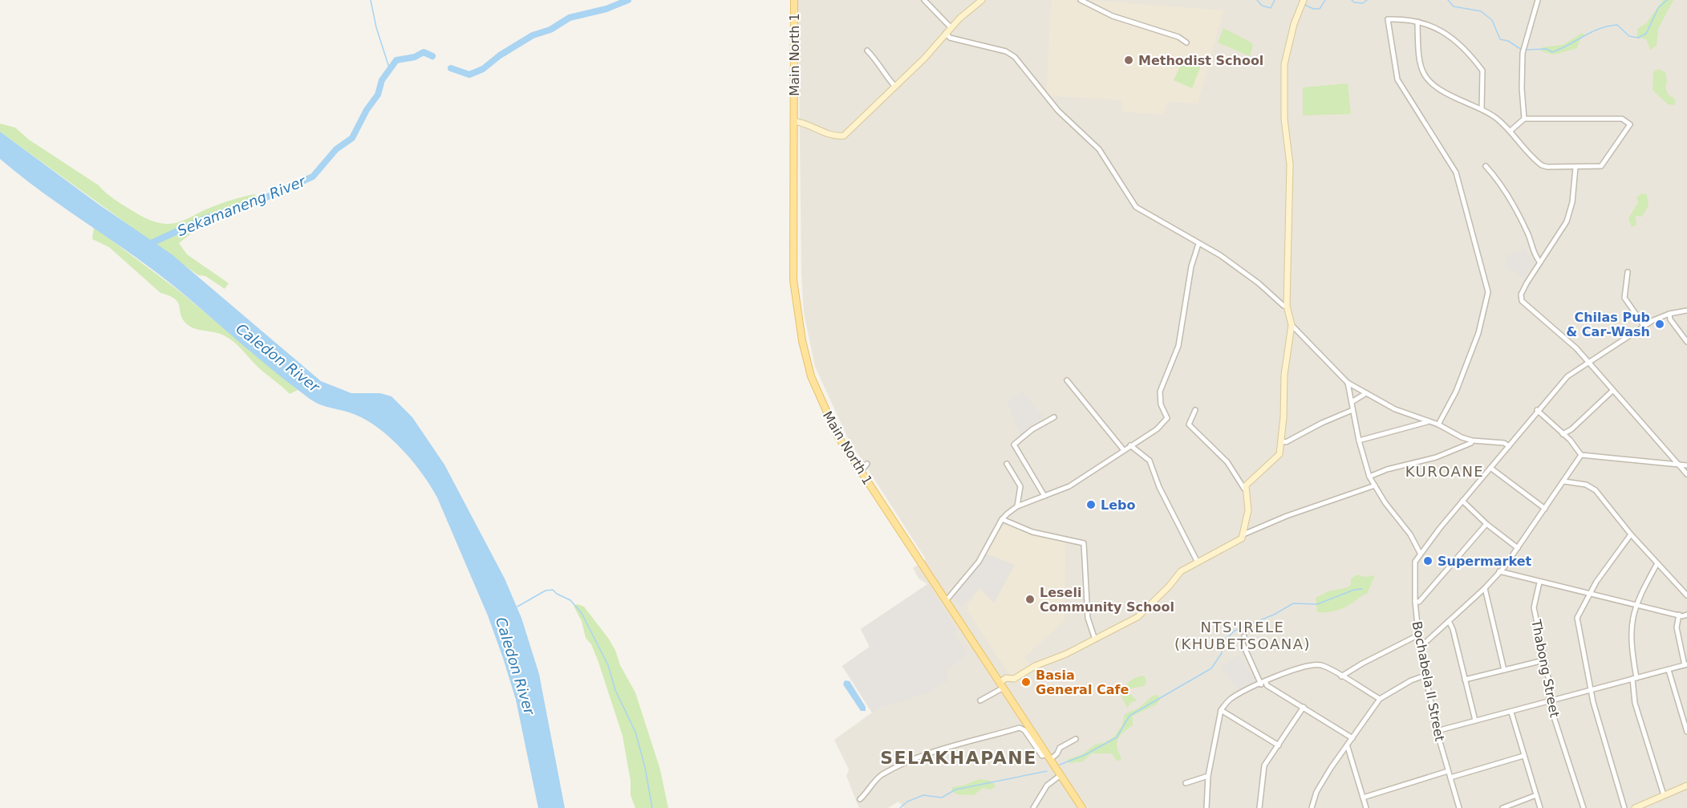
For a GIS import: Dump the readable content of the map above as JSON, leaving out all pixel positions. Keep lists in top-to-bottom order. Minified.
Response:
{"streets":{"main road":["Main North 1"],"street":["Thabong Street","Bochabela II Street"]},"districts":["KUROANE","NTS'IRELE (KHUBETSOANA)","SELAKHAPANE"],"water":["Sekamaneng River","Caledon River"],"places":["Methodist School","Chilas Pub & Car-Wash","Lebo","Supermarket","Leseli Community School","Basia General Cafe"]}
